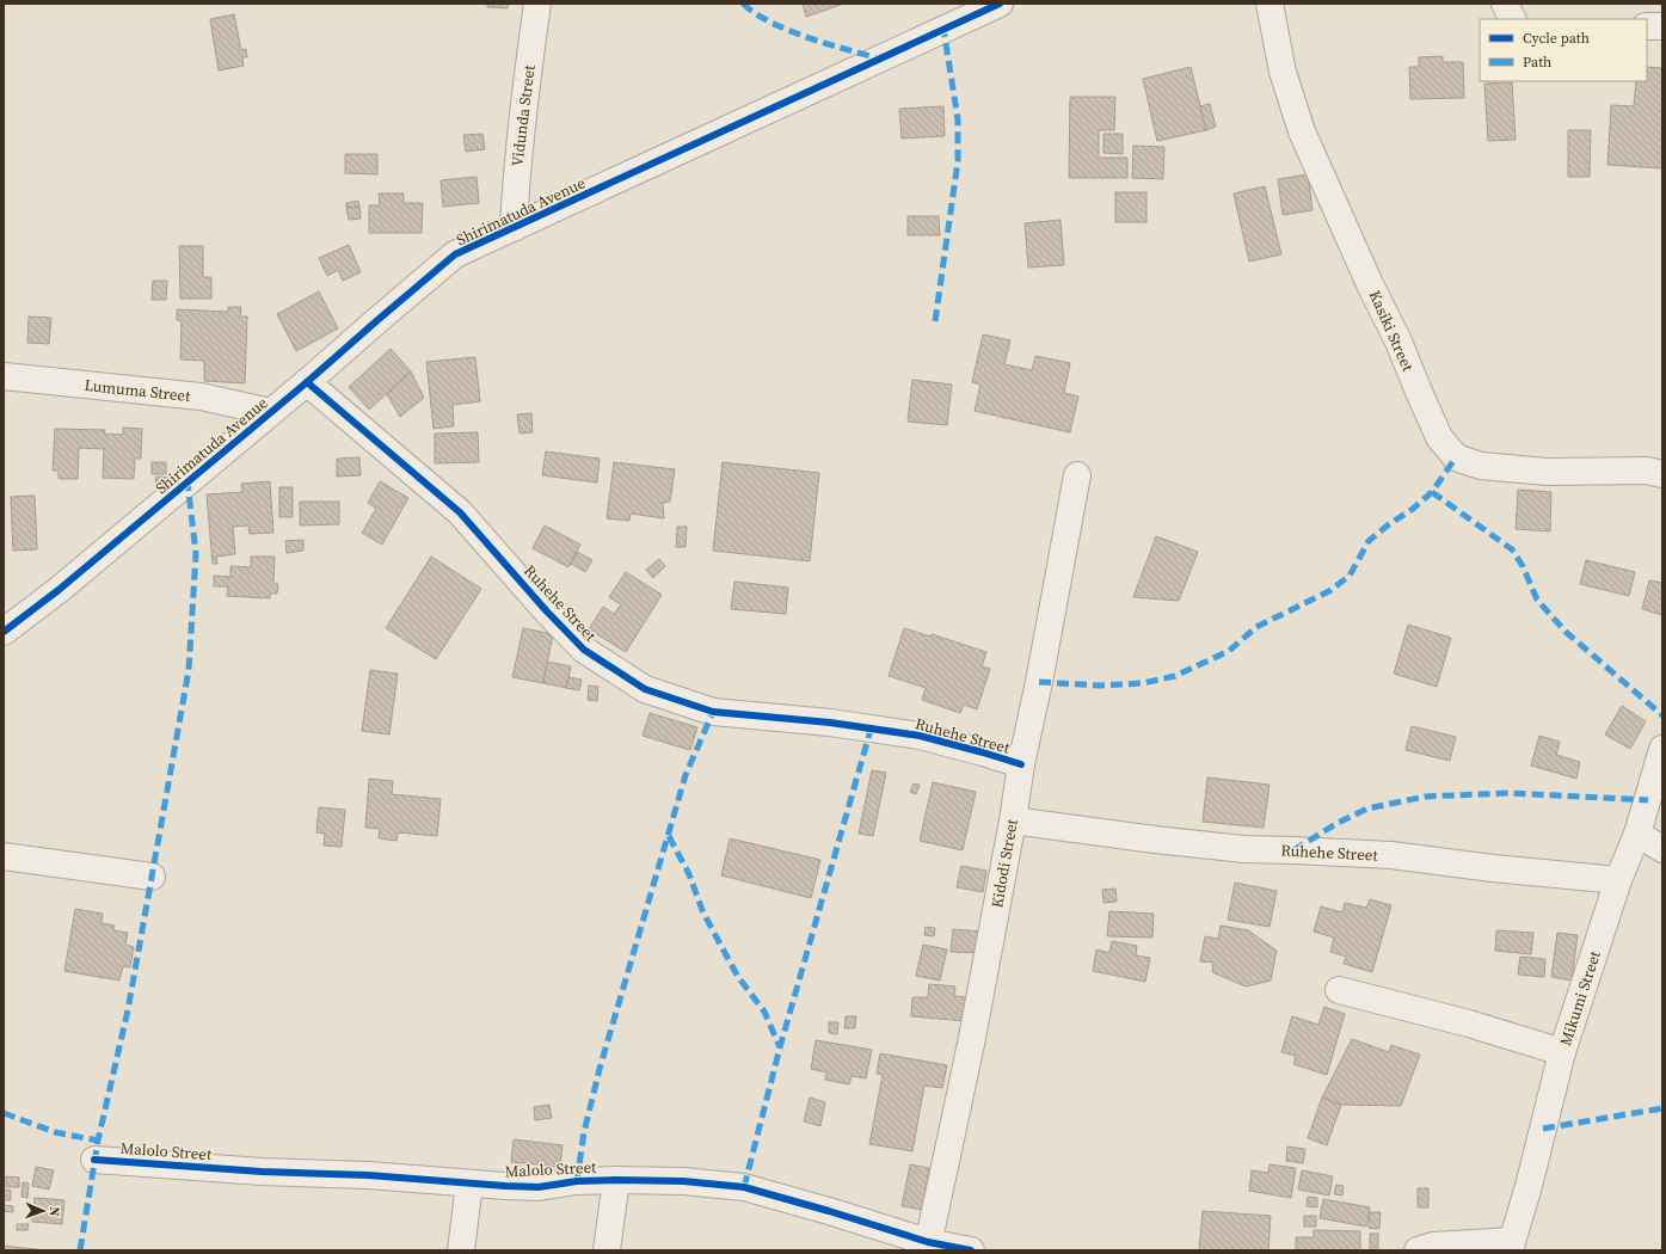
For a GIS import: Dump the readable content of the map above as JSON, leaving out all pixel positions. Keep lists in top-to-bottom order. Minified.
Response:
{"streets":{"street":["Vidunda Street","Shirimatuda Avenue","Kasiki Street","Lumuma Street","Ruhehe Street","Kidodi Street","Mikumi Street","Malolo Street"]},"crossings":[["Vidunda Street","Shirimatuda Avenue"],["Shirimatuda Avenue","Lumuma Street"],["Shirimatuda Avenue","Ruhehe Street"],["Ruhehe Street","Kidodi Street"],["Ruhehe Street","Mikumi Street"],["Kidodi Street","Malolo Street"]],"legend":["Cycle path","Path"],"north":"right"}
